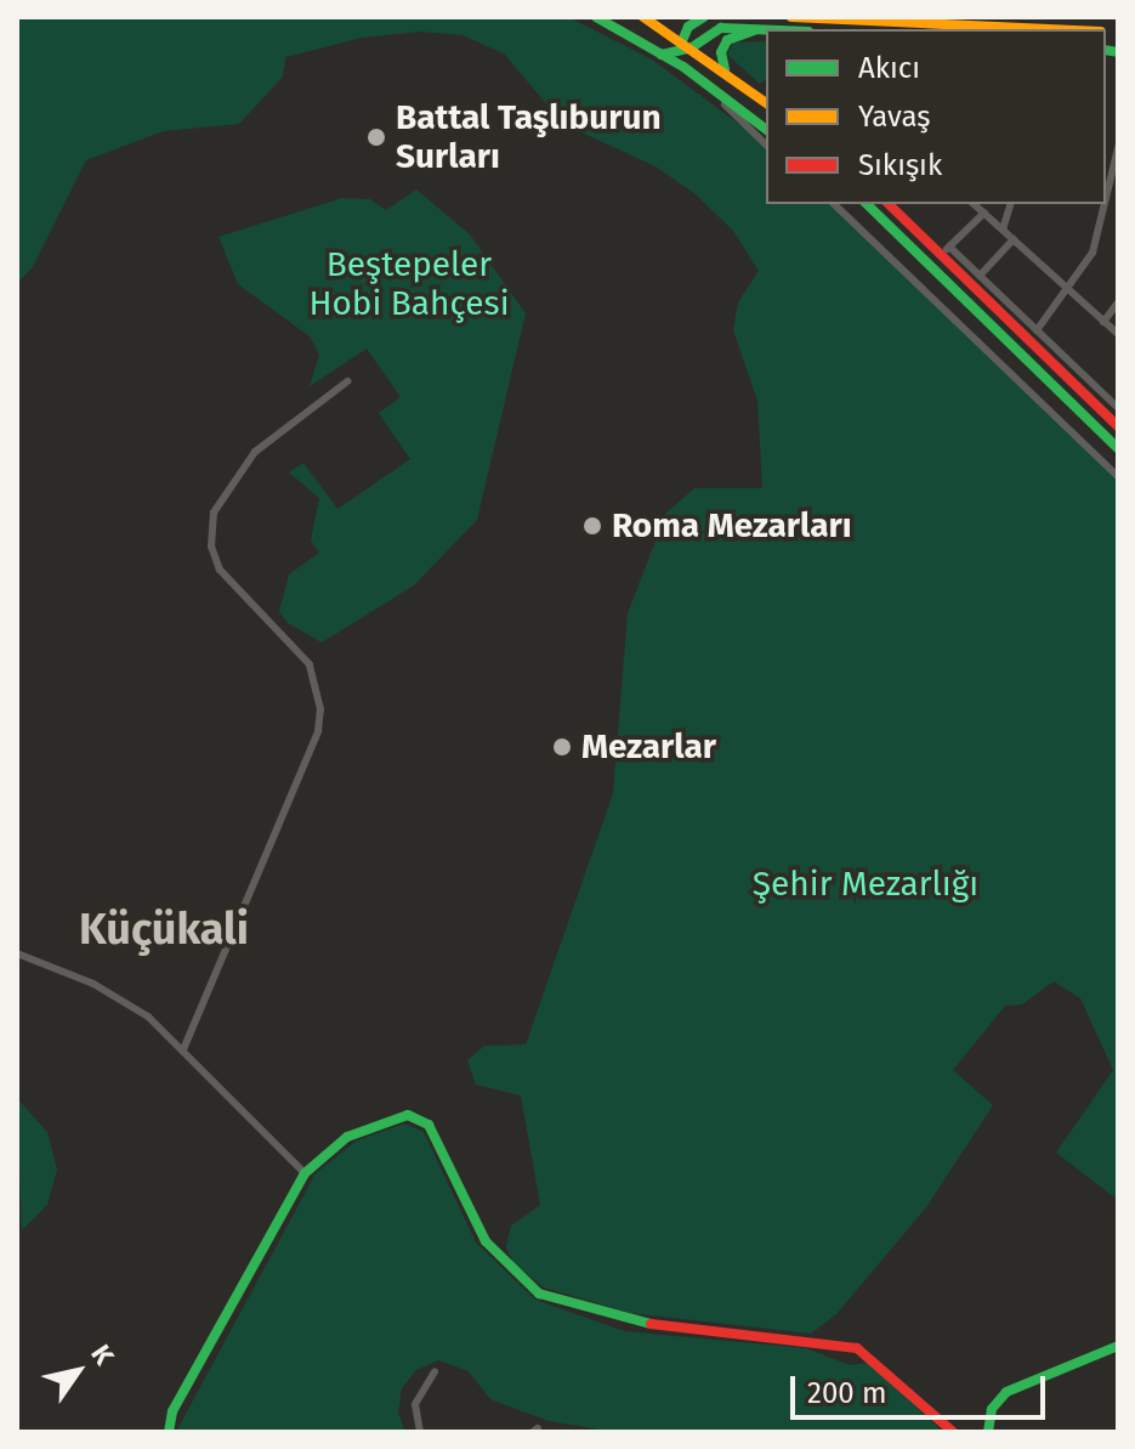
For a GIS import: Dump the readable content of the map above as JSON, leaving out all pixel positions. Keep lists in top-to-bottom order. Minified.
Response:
{"districts":["Küçükali"],"parks":["Beştepeler Hobi Bahçesi","Şehir Mezarlığı"],"places":["Battal Taşlıburun Surları","Roma Mezarları","Mezarlar"],"legend":["Akıcı","Yavaş","Sıkışık"],"scale_bar":"200 m","north":"top right"}
